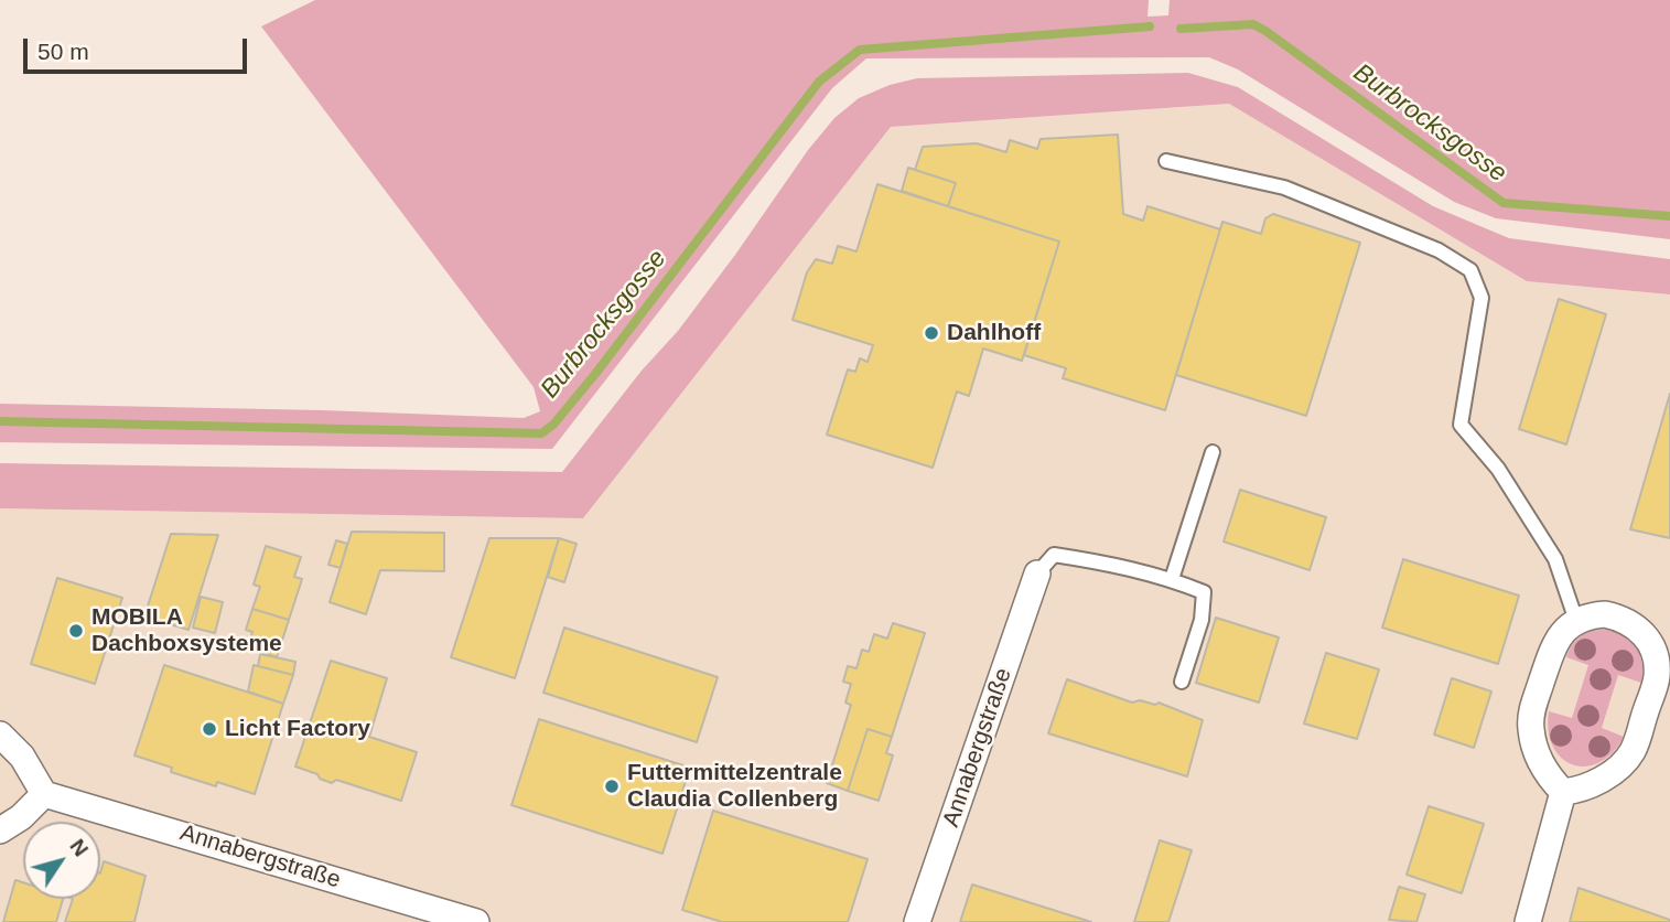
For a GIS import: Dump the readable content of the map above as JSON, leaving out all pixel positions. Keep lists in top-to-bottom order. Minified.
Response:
{"streets":{"street":["Annabergstraße"]},"water":["Burbrocksgosse"],"places":["Dahlhoff","MOBILA Dachboxsysteme","Licht Factory","Futtermittelzentrale Claudia Collenberg"],"scale_bar":"50 m","north":"top right"}
